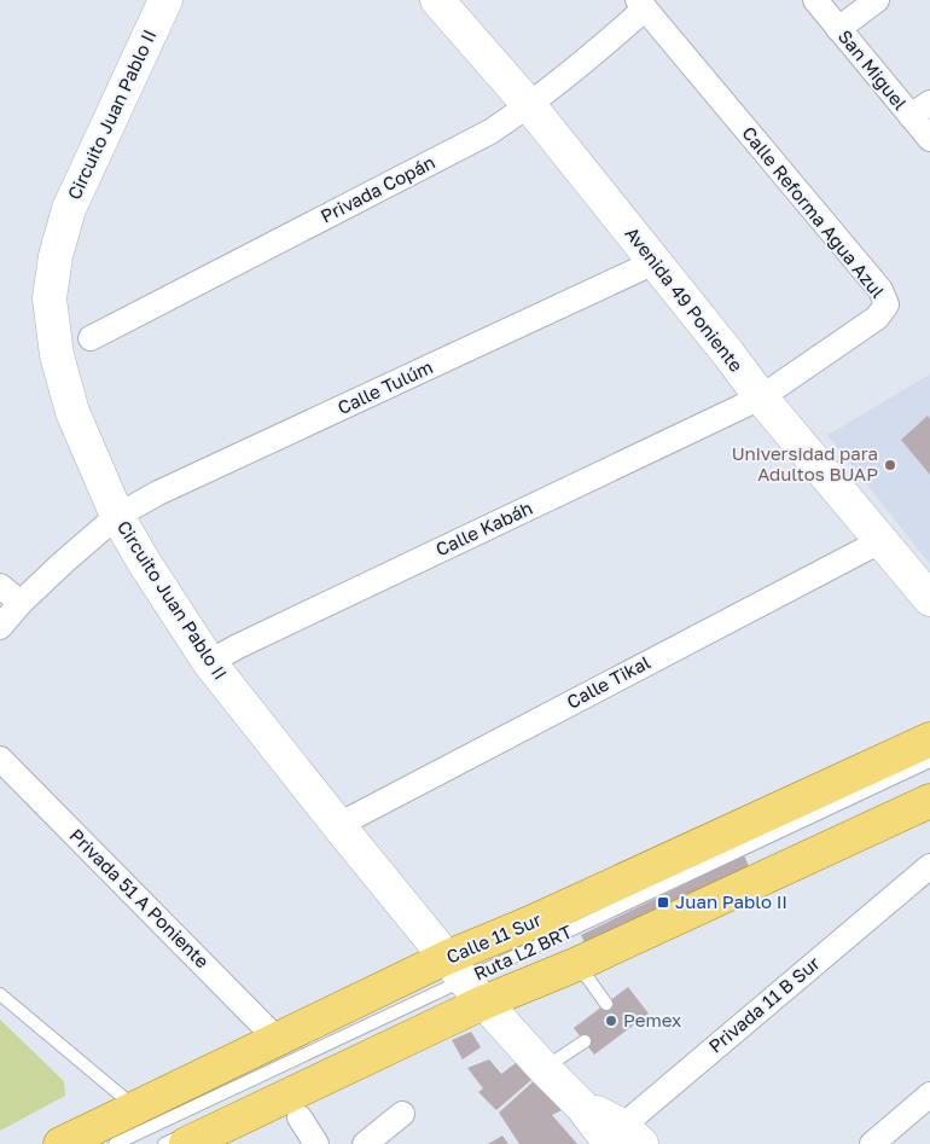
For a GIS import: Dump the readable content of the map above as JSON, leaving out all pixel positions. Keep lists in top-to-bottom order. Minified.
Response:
{"streets":{"main road":["Circuito Juan Pablo II","Avenida 49 Poniente","Calle 11 Sur"],"street":["San Miguel","Privada Copán","Calle Reforma Agua Azul","Calle Tulúm","Calle Kabáh","Calle Tikal","Privada 51 A Poniente","Privada 11 B Sur"],"lane":["Ruta L2 BRT"]},"crossings":[["Circuito Juan Pablo II","Calle Tulúm"],["Circuito Juan Pablo II","Calle Kabáh"],["Circuito Juan Pablo II","Calle Tikal"],["Circuito Juan Pablo II","Calle 11 Sur"],["Circuito Juan Pablo II","Ruta L2 BRT"],["Circuito Juan Pablo II","Privada 11 B Sur"],["Privada Copán","Calle Reforma Agua Azul"],["Privada Copán","Avenida 49 Poniente"],["Calle Reforma Agua Azul","Avenida 49 Poniente"],["Calle Reforma Agua Azul","Calle Kabáh"],["Avenida 49 Poniente","Calle Tulúm"],["Avenida 49 Poniente","Calle Kabáh"],["Avenida 49 Poniente","Calle Tikal"],["Privada 51 A Poniente","Calle 11 Sur"],["Calle 11 Sur","Ruta L2 BRT"]],"places":{"other":["Universidad para Adultos BUAP","Pemex"],"transit":["Juan Pablo II"]}}
